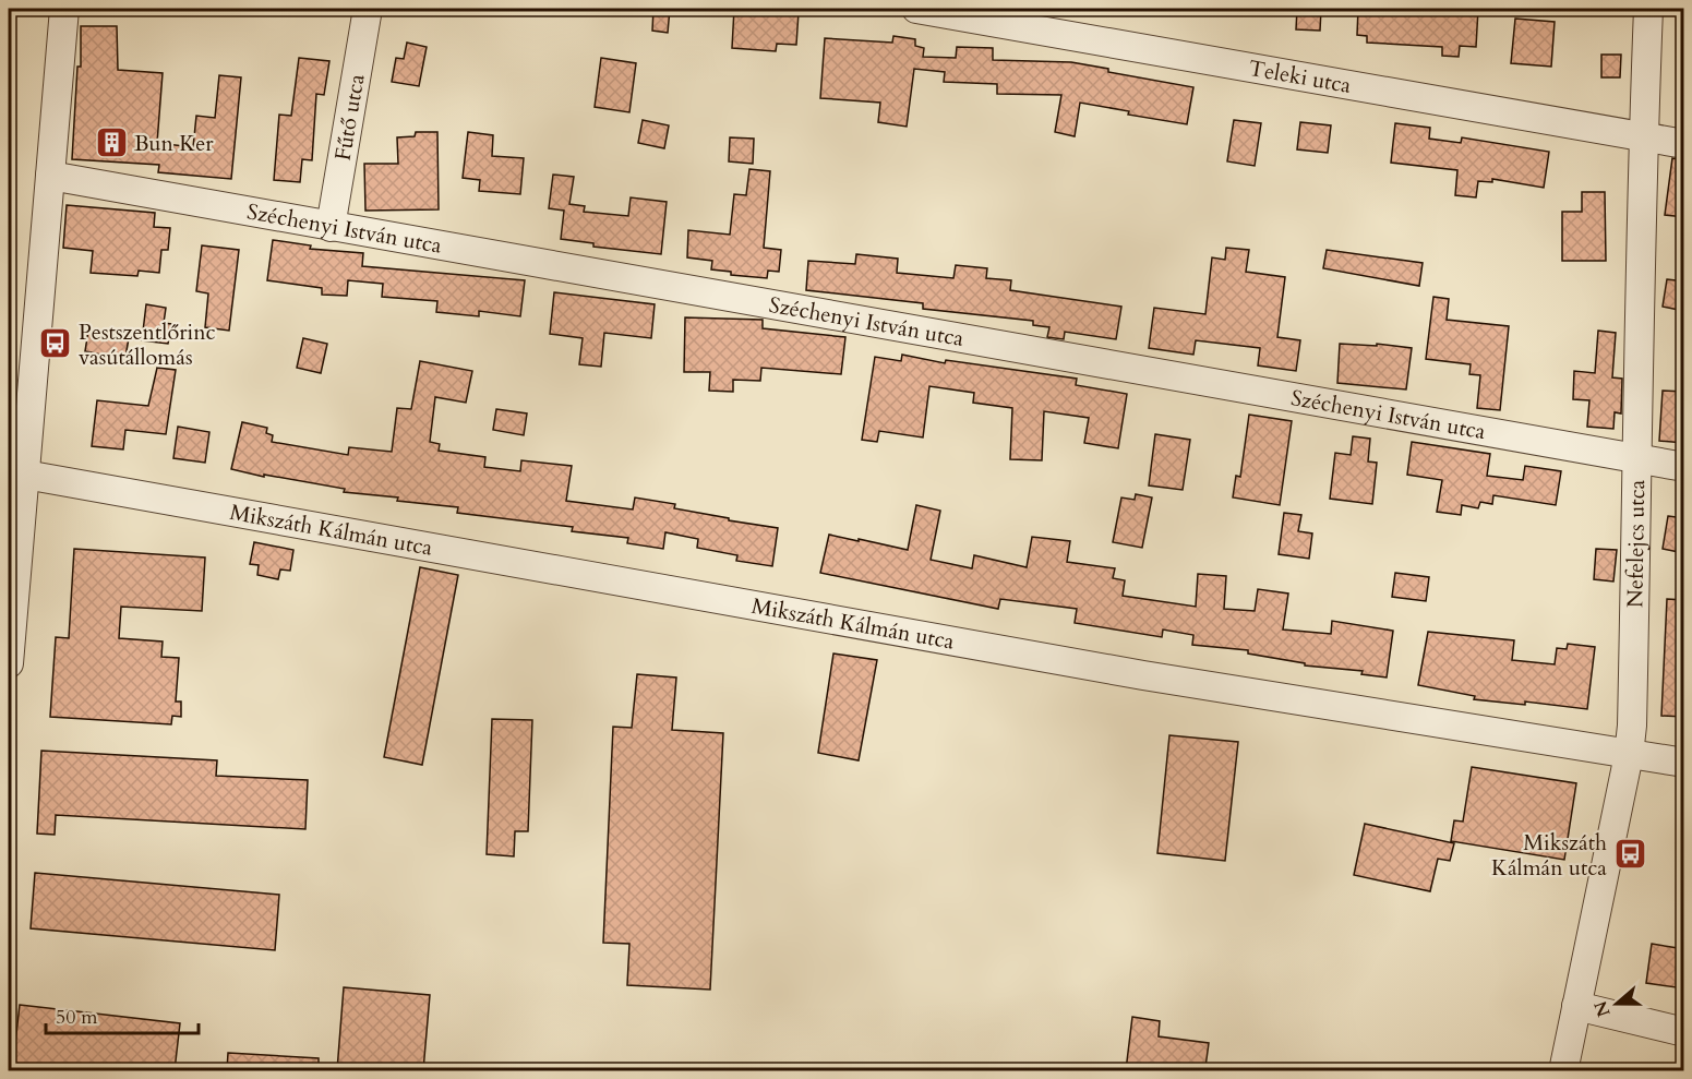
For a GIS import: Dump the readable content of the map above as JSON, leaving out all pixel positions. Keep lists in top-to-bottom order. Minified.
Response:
{"streets":{"street":["Teleki utca","Fűtő utca","Széchenyi István utca","Mikszáth Kálmán utca","Nefelejcs utca"]},"crossings":[["Teleki utca","Nefelejcs utca"],["Fűtő utca","Széchenyi István utca"],["Széchenyi István utca","Nefelejcs utca"],["Mikszáth Kálmán utca","Nefelejcs utca"]],"places":{"building":["Bun Ker"],"bus stop":["Pestszentlőrinc vasútállomás","Mikszáth Kálmán utca"]},"scale_bar":"50 m","north":"left"}
